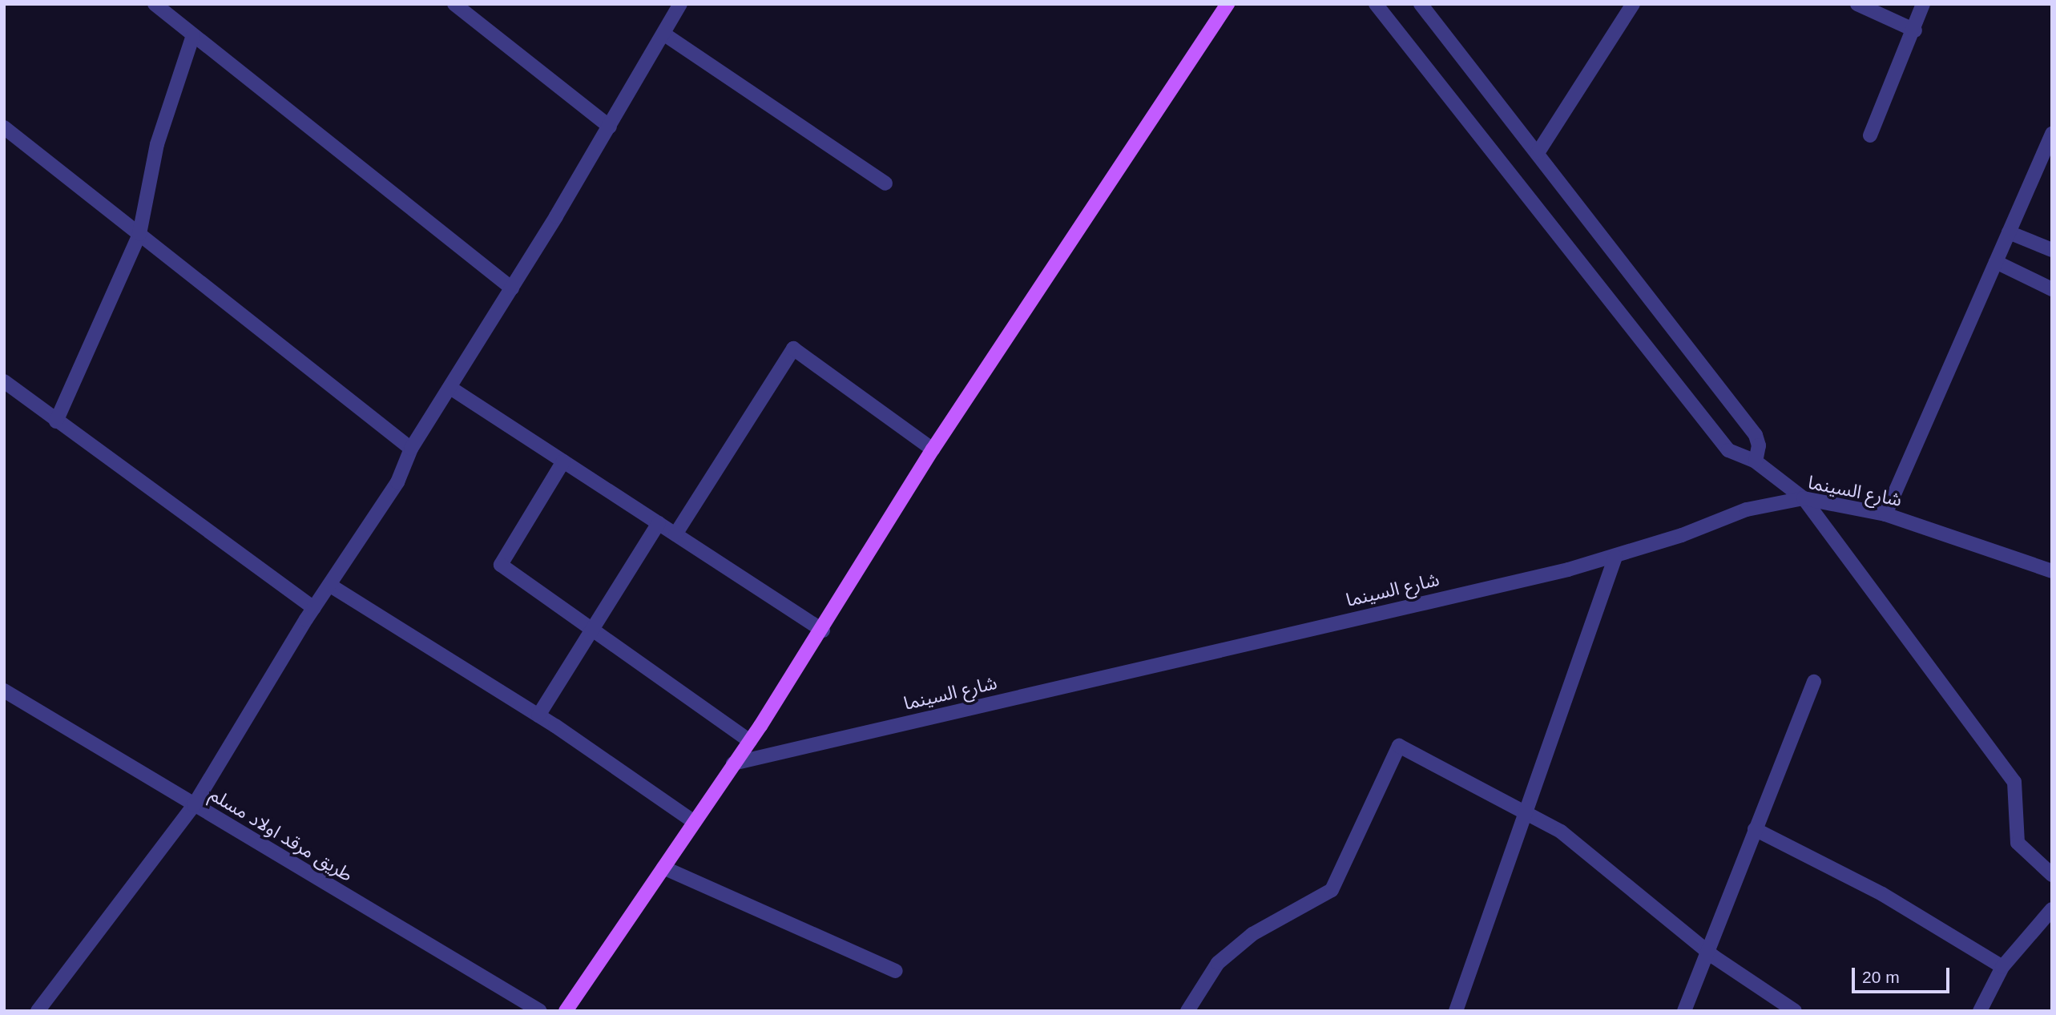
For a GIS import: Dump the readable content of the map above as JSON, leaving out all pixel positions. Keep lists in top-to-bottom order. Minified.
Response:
{"streets":{"street":["شارع السينما","طريق مرقد اولاد مسلم"]},"scale_bar":"20 m"}
